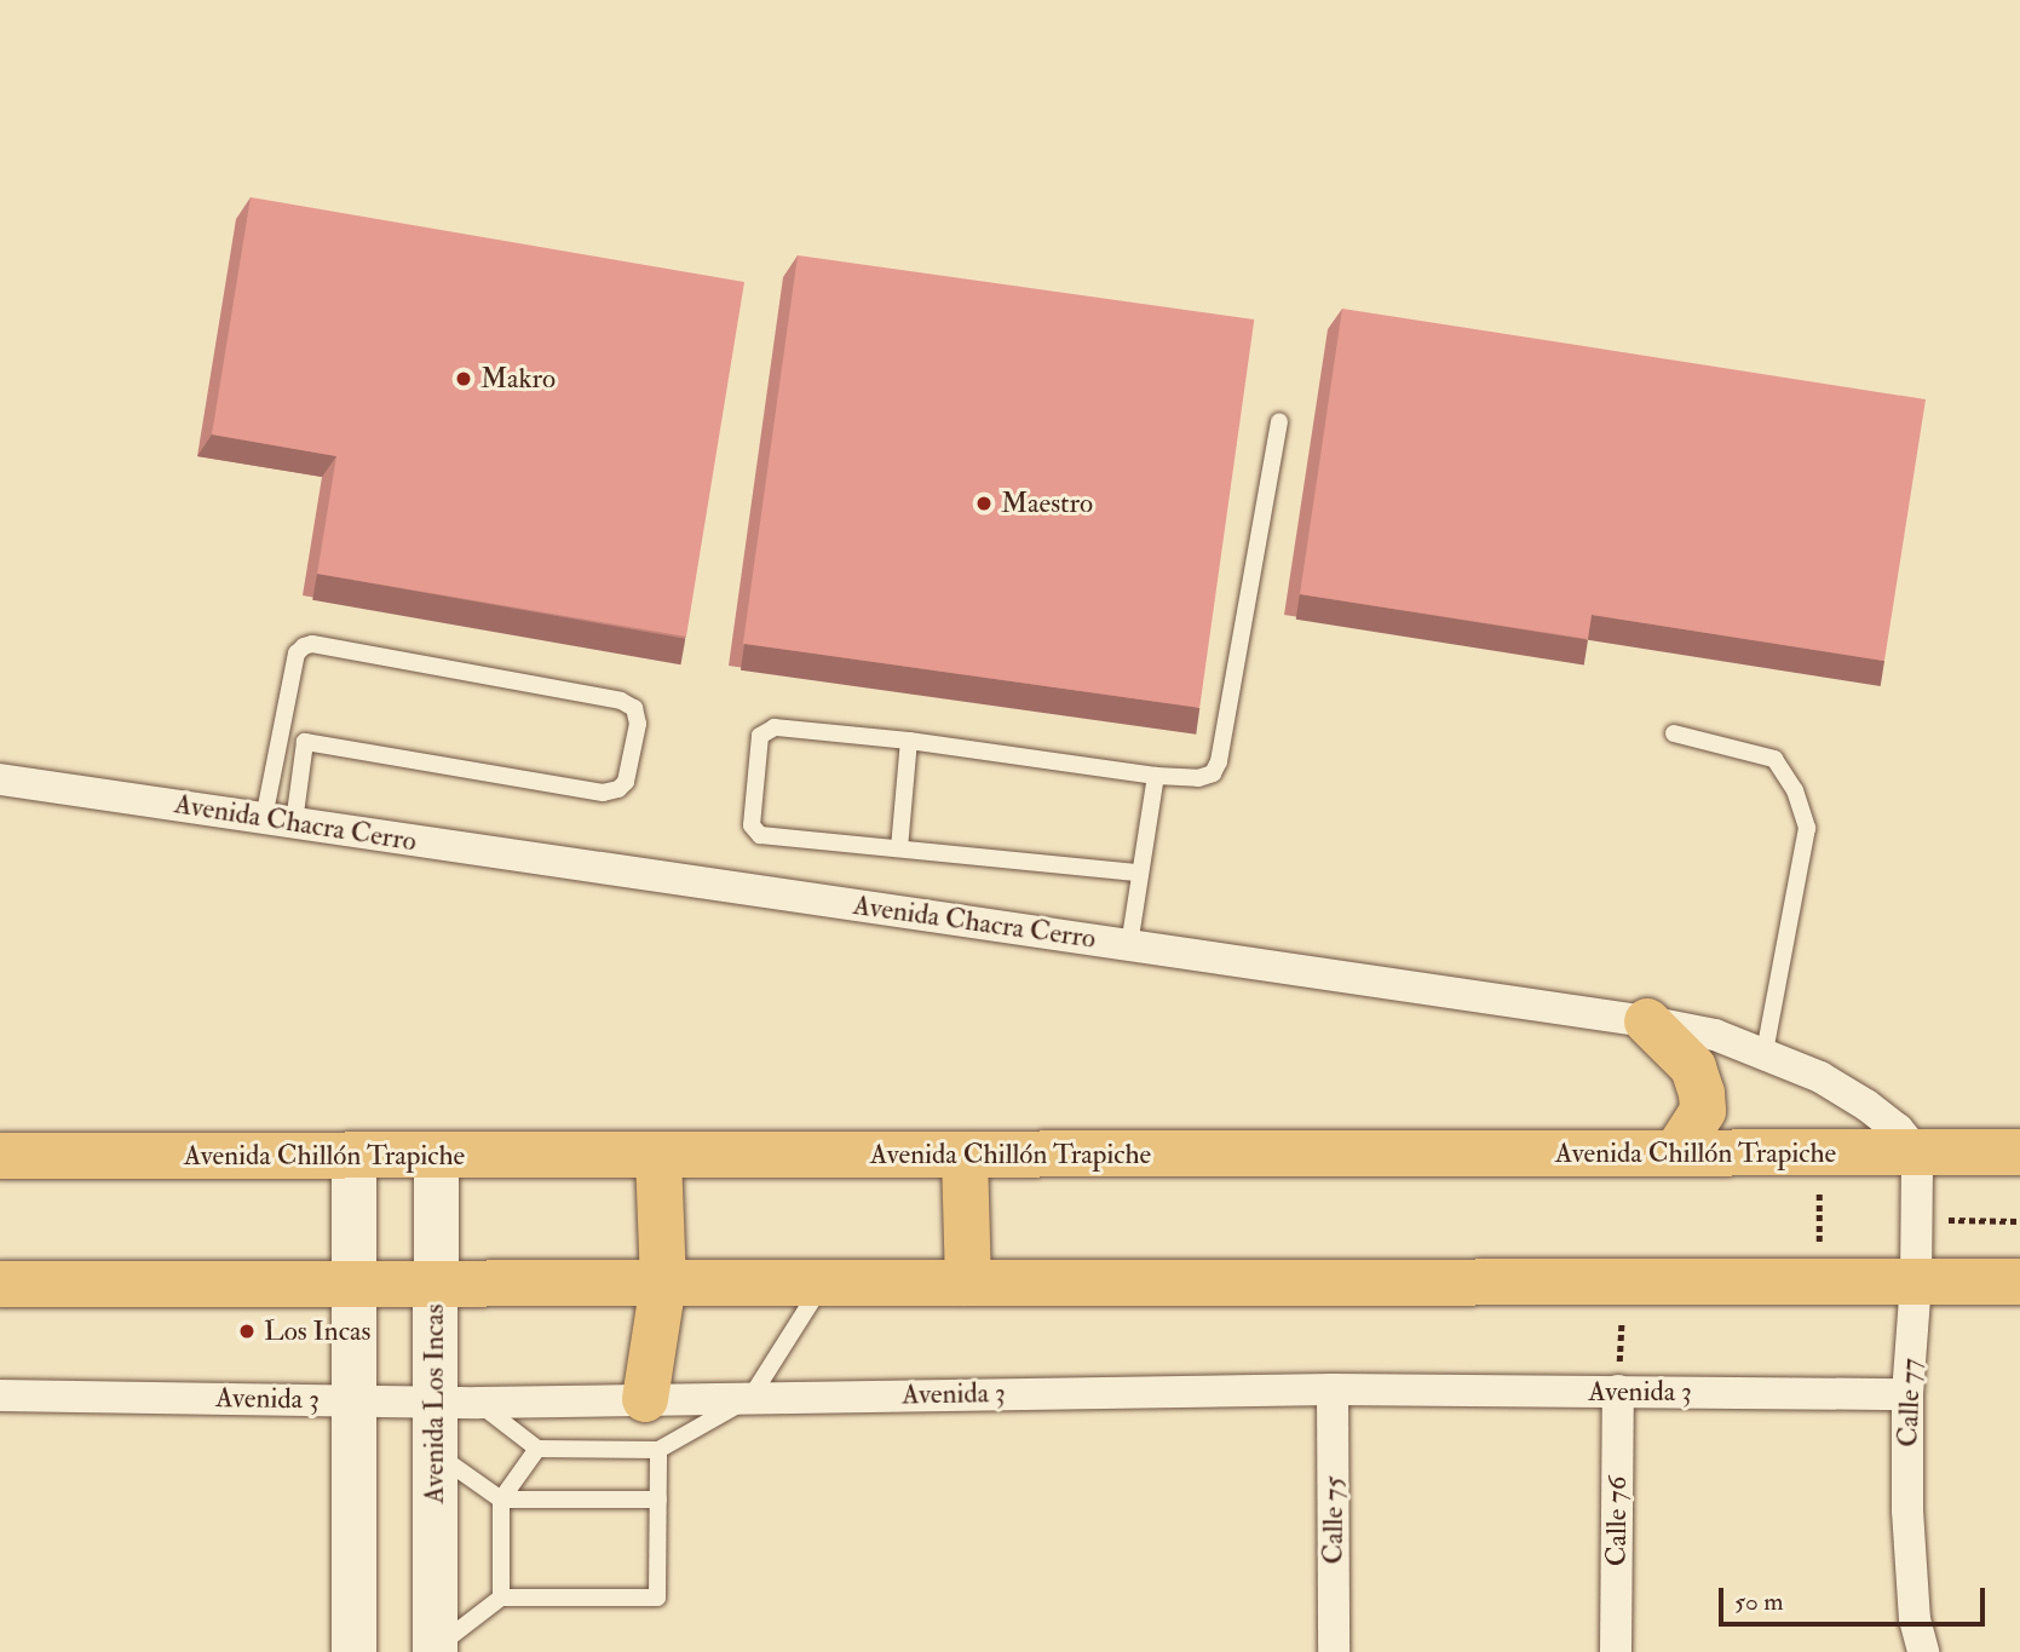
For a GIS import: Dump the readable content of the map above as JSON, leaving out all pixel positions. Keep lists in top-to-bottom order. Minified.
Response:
{"streets":{"main road":["Avenida Chillón Trapiche","Avenida Los Incas"],"street":["Avenida Chacra Cerro","Avenida 3","Calle 77","Calle 75","Calle 76"]},"crossings":[["Avenida Chacra Cerro","Avenida Chillón Trapiche"],["Avenida Chacra Cerro","Calle 77"],["Avenida Chillón Trapiche","Calle 77"],["Avenida Chillón Trapiche","Avenida Los Incas"],["Avenida 3","Calle 77"],["Avenida 3","Avenida Los Incas"],["Avenida 3","Calle 75"],["Avenida 3","Calle 76"]],"places":["Makro","Maestro","Los Incas"],"scale_bar":"50 m"}
